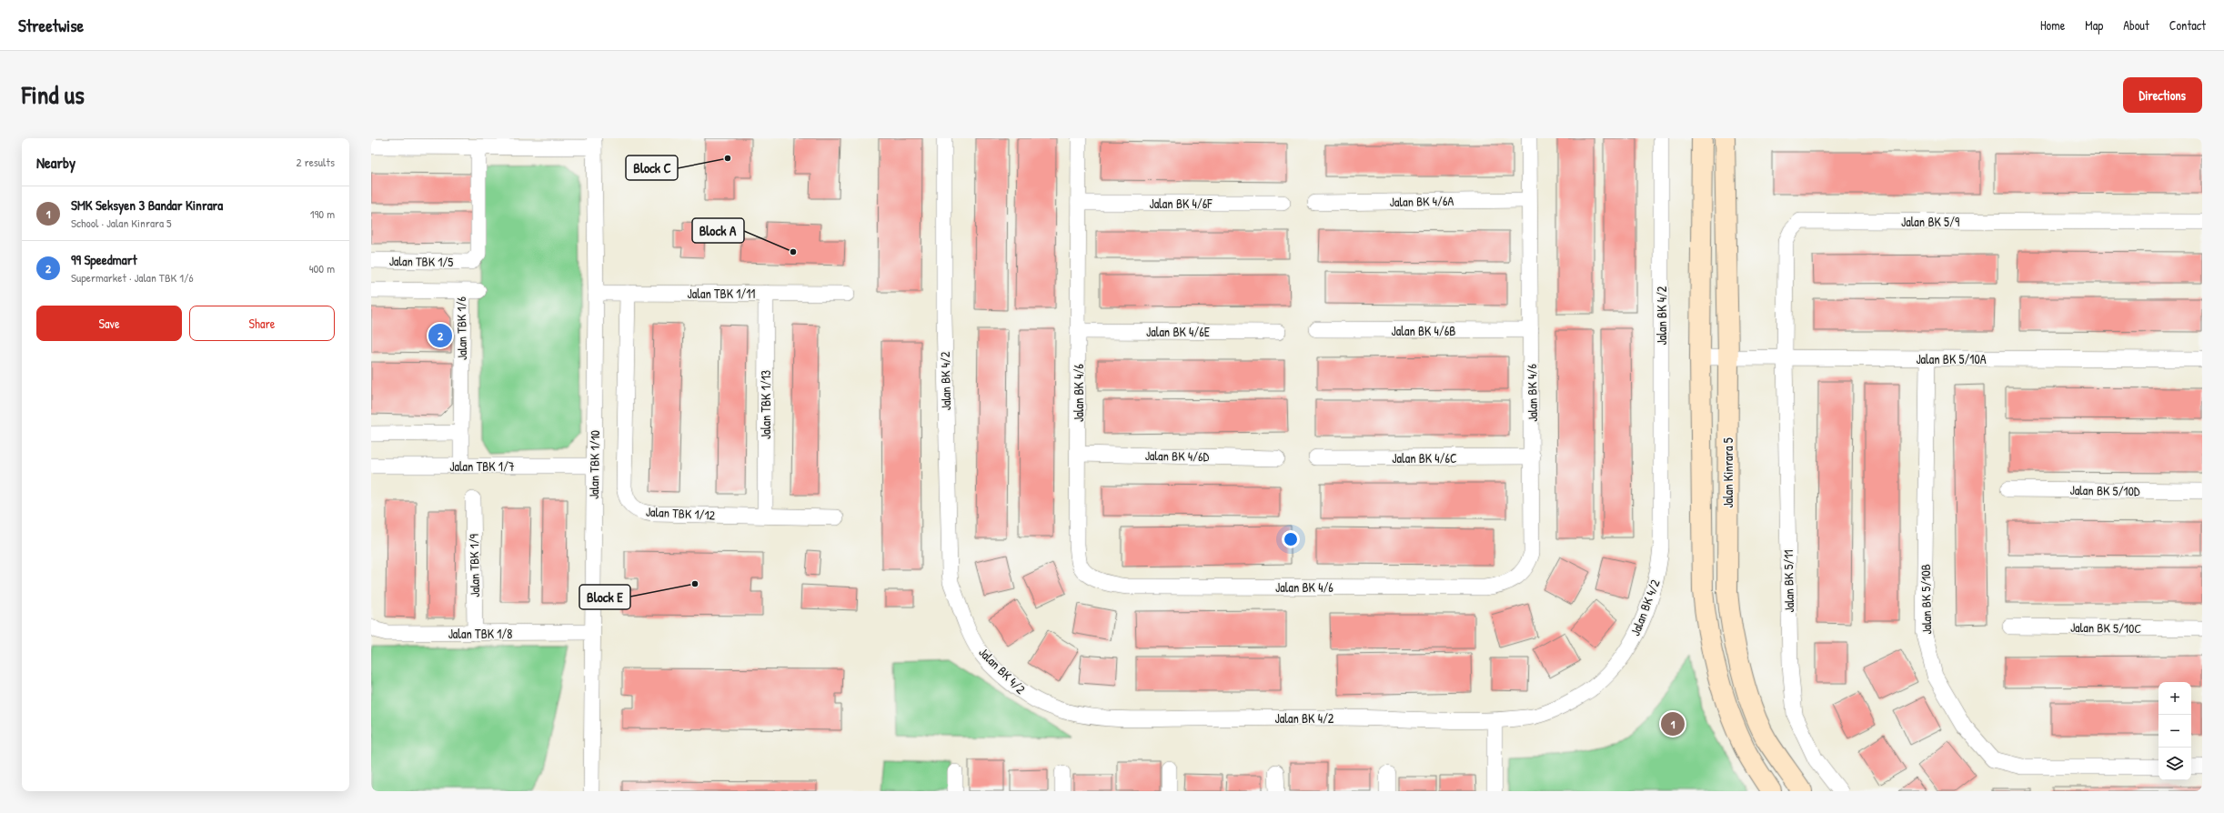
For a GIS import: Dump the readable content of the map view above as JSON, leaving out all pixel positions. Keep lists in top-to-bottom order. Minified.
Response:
{"streets":{"main road":["Jalan Kinrara 5"],"street":["Jalan BK 4/6A","Jalan BK 4/6F","Jalan BK 5/9","Jalan TBK 1/5","Jalan TBK 1/11","Jalan BK 4/2","Jalan TBK 1/6","Jalan BK 4/6B","Jalan BK 4/6E","Jalan BK 5/10A","Jalan BK 4/6","Jalan TBK 1/13","Jalan BK 4/6D","Jalan BK 4/6C","Jalan TBK 1/10","Jalan TBK 1/7","Jalan BK 5/10D","Jalan TBK 1/12","Jalan TBK 1/9","Jalan BK 5/11","Jalan BK 5/10B","Jalan BK 5/10C","Jalan TBK 1/8"]},"crossings":[["Jalan BK 4/6A","Jalan BK 4/6"],["Jalan BK 4/6F","Jalan BK 4/6"],["Jalan BK 5/9","Jalan BK 5/10A"],["Jalan BK 5/9","Jalan BK 5/11"],["Jalan TBK 1/11","Jalan TBK 1/13"],["Jalan TBK 1/11","Jalan TBK 1/10"],["Jalan TBK 1/11","Jalan TBK 1/12"],["Jalan TBK 1/6","Jalan TBK 1/7"],["Jalan BK 4/6B","Jalan BK 4/6"],["Jalan BK 4/6E","Jalan BK 4/6"],["Jalan BK 5/10A","Jalan Kinrara 5"],["Jalan BK 5/10A","Jalan BK 5/11"],["Jalan BK 5/10A","Jalan BK 5/10B"],["Jalan BK 4/6","Jalan BK 4/6D"],["Jalan BK 4/6","Jalan BK 4/6C"],["Jalan TBK 1/13","Jalan TBK 1/12"],["Jalan TBK 1/10","Jalan TBK 1/7"],["Jalan TBK 1/10","Jalan TBK 1/8"],["Jalan TBK 1/9","Jalan TBK 1/8"]],"places":["Block C","Block A","Block E"],"page":{"header":"Streetwise","nav":["Home","Map","About","Contact"],"title":"Find us","buttons":["Directions",["Save","Share"]],"heading":["Nearby","2 results"],"list":[{"mark":"1","name":"SMK Seksyen 3 Bandar Kinrara","note":"School · Jalan Kinrara 5","value":"190 m"},{"mark":"2","name":"99 Speedmart","note":"Supermarket · Jalan TBK 1/6","value":"400 m"}],"pins":["2","1"],"map_buttons":["+","−"]}}
